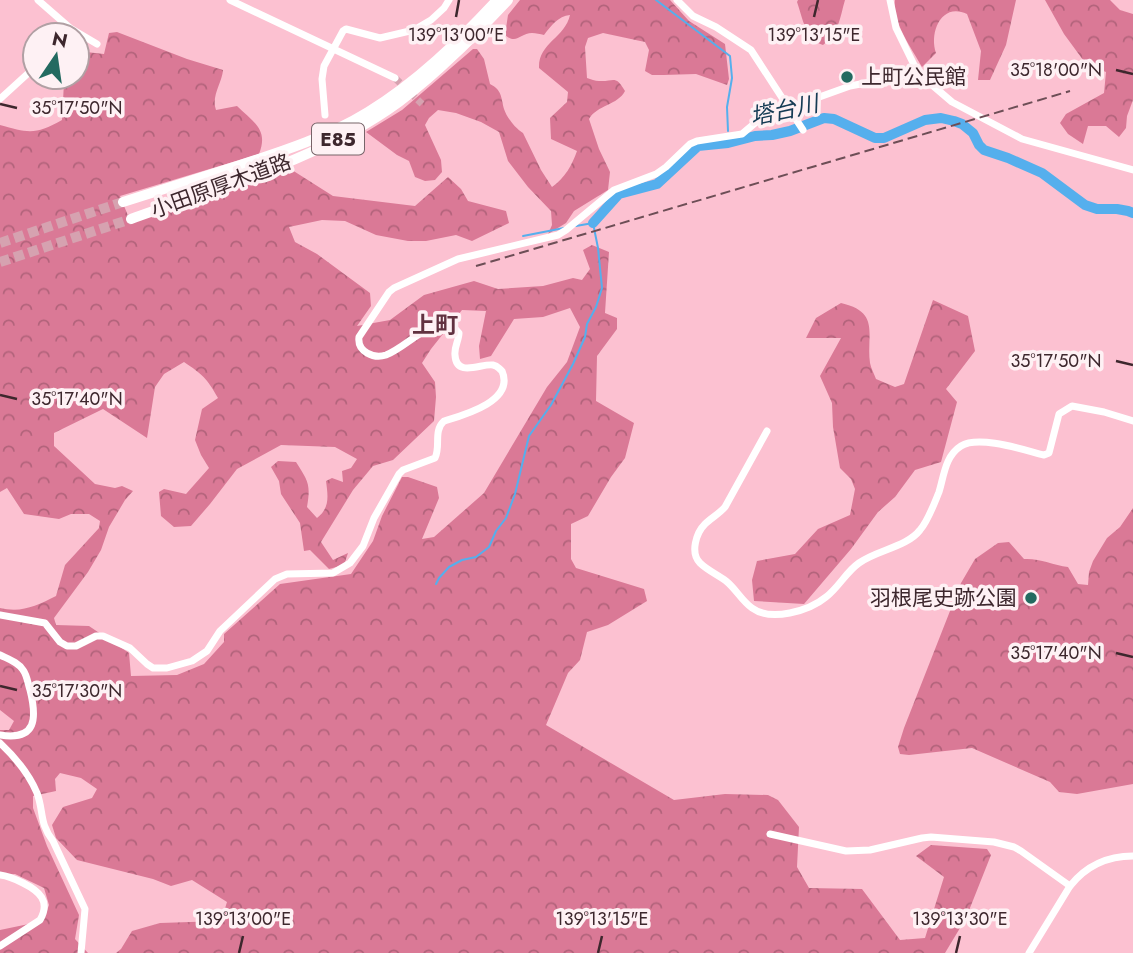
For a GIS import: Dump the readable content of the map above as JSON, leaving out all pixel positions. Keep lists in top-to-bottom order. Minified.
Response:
{"streets":{"highway":["E85","小田原厚木道路"]},"districts":["上町"],"water":["塔台川"],"places":["上町公民館","羽根尾史跡公園"],"north":"top","coordinates":["139°13'00\"E","139°13'15\"E","35°18'00\"N","35°17'50\"N","35°17'40\"N","35°17'30\"N","139°13'30\"E"]}
